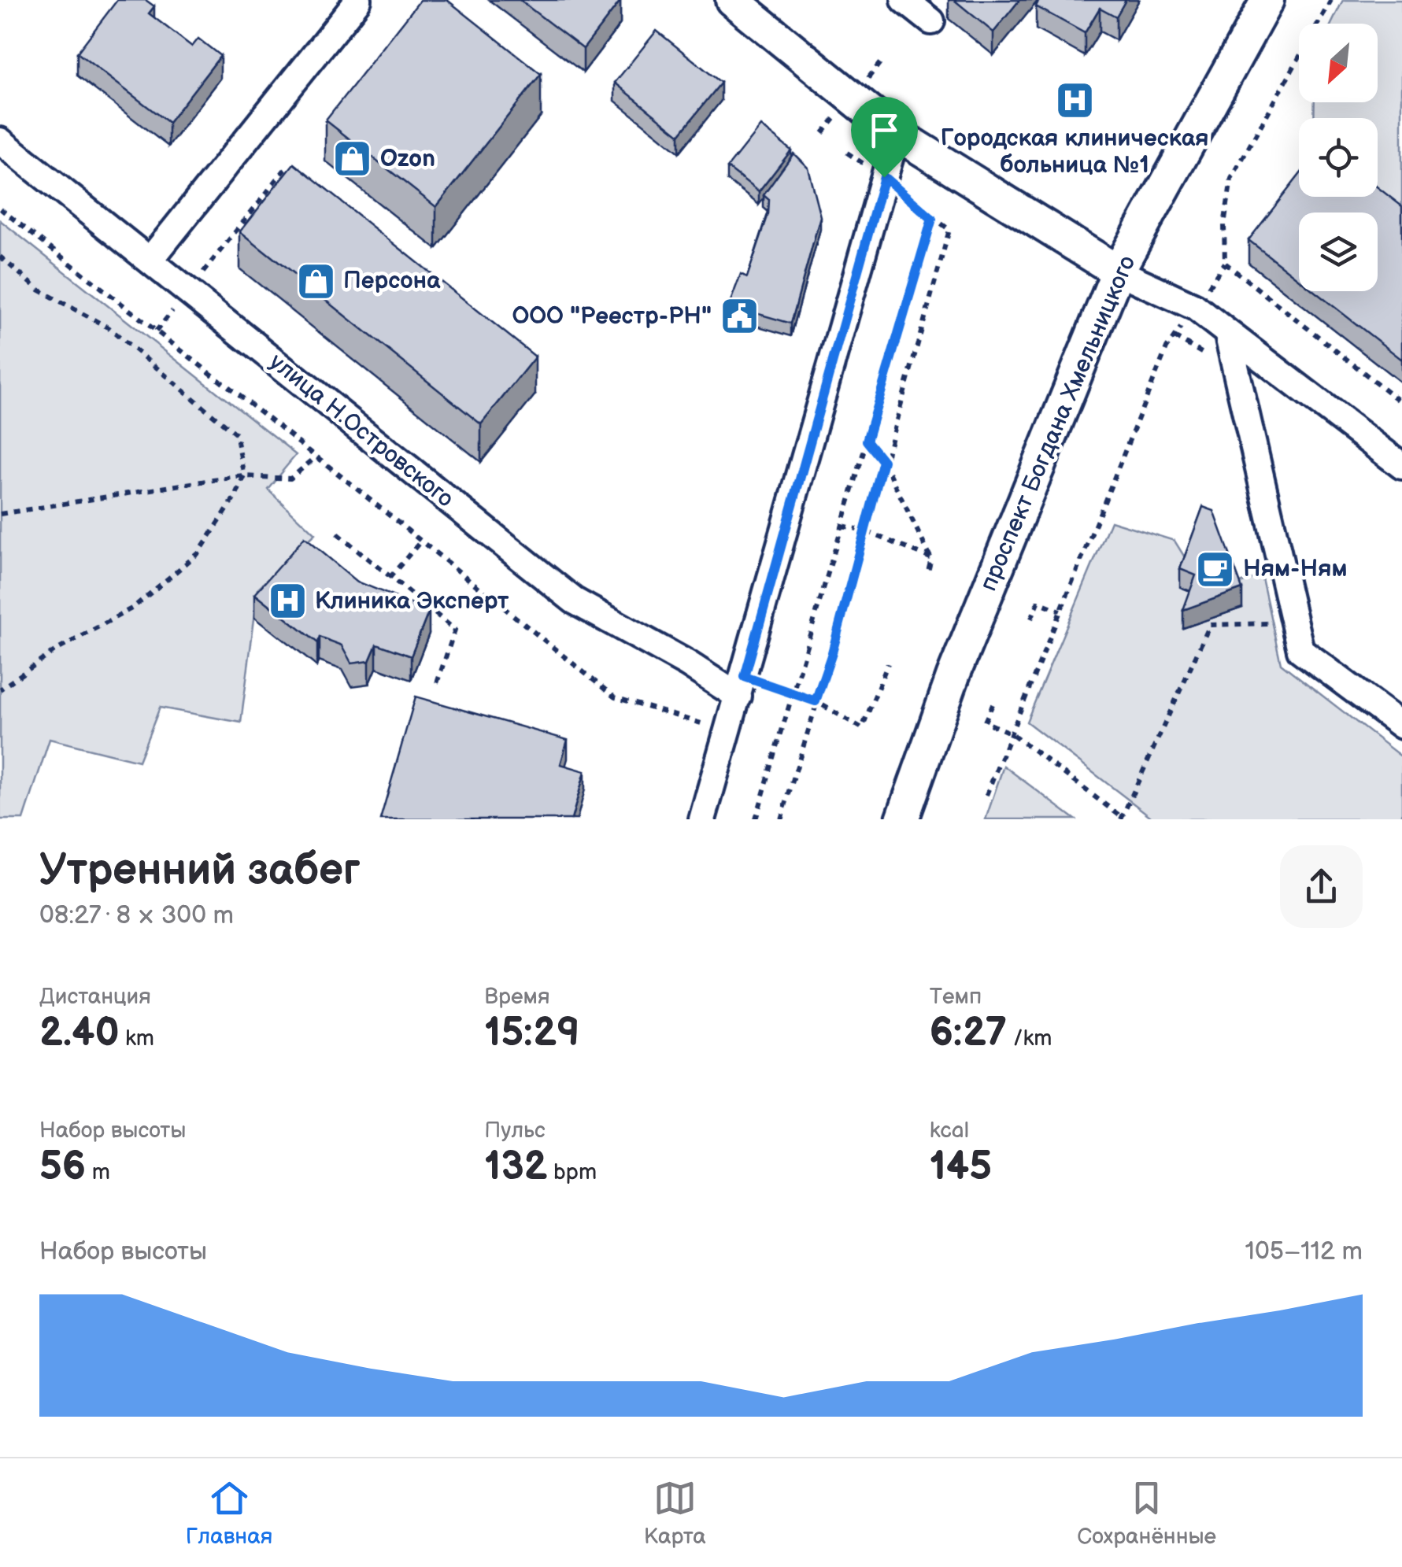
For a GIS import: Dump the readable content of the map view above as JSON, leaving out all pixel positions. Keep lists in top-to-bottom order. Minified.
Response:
{"streets":{"main road":["проспект Богдана Хмельницкого"],"street":["улица Н.Островского"]},"places":{"hospital":["Городская клиническая больница №1","Клиника Эксперт"],"shop":["Ozon","Персона"],"public building":["ООО \"Реестр-РН\""],"cafe":["Ням-Ням"]},"north":"bottom left","page":{"heading":["Утренний забег","08:27 · 8 × 300 m"],"stats":[["Дистанция","2.40 km"],["Время","15:29"],["Темп","6:27 /km"],["Набор высоты","56 m"],["Пульс","132 bpm"],["kcal","145"]],"chart":["Набор высоты","105–112 m"],"tabs":["Главная","Карта","Сохранённые"]}}
